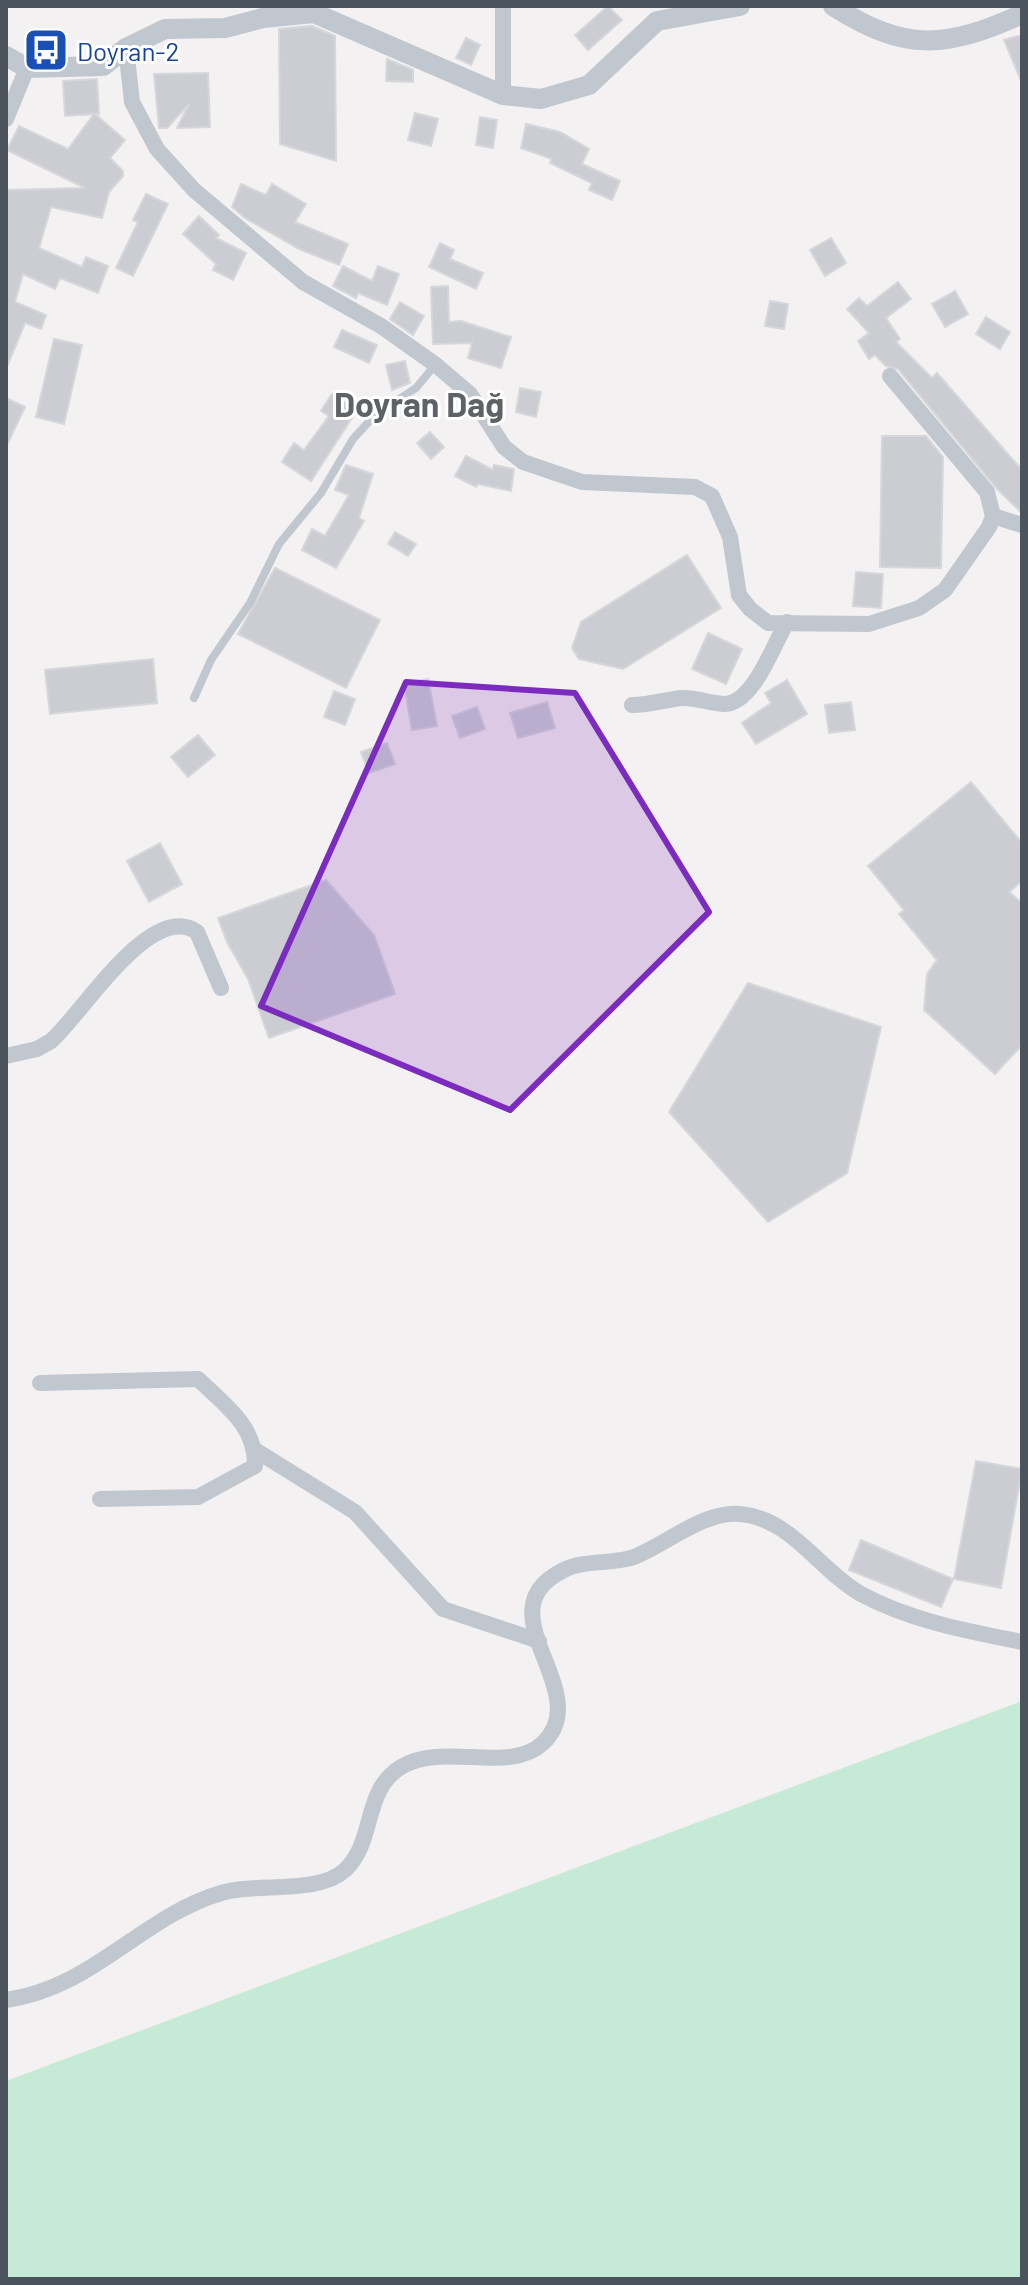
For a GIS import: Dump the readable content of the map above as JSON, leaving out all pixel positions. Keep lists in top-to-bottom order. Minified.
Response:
{"districts":["Doyran Dağ"],"places":{"bus stop":["Doyran-2"]}}
